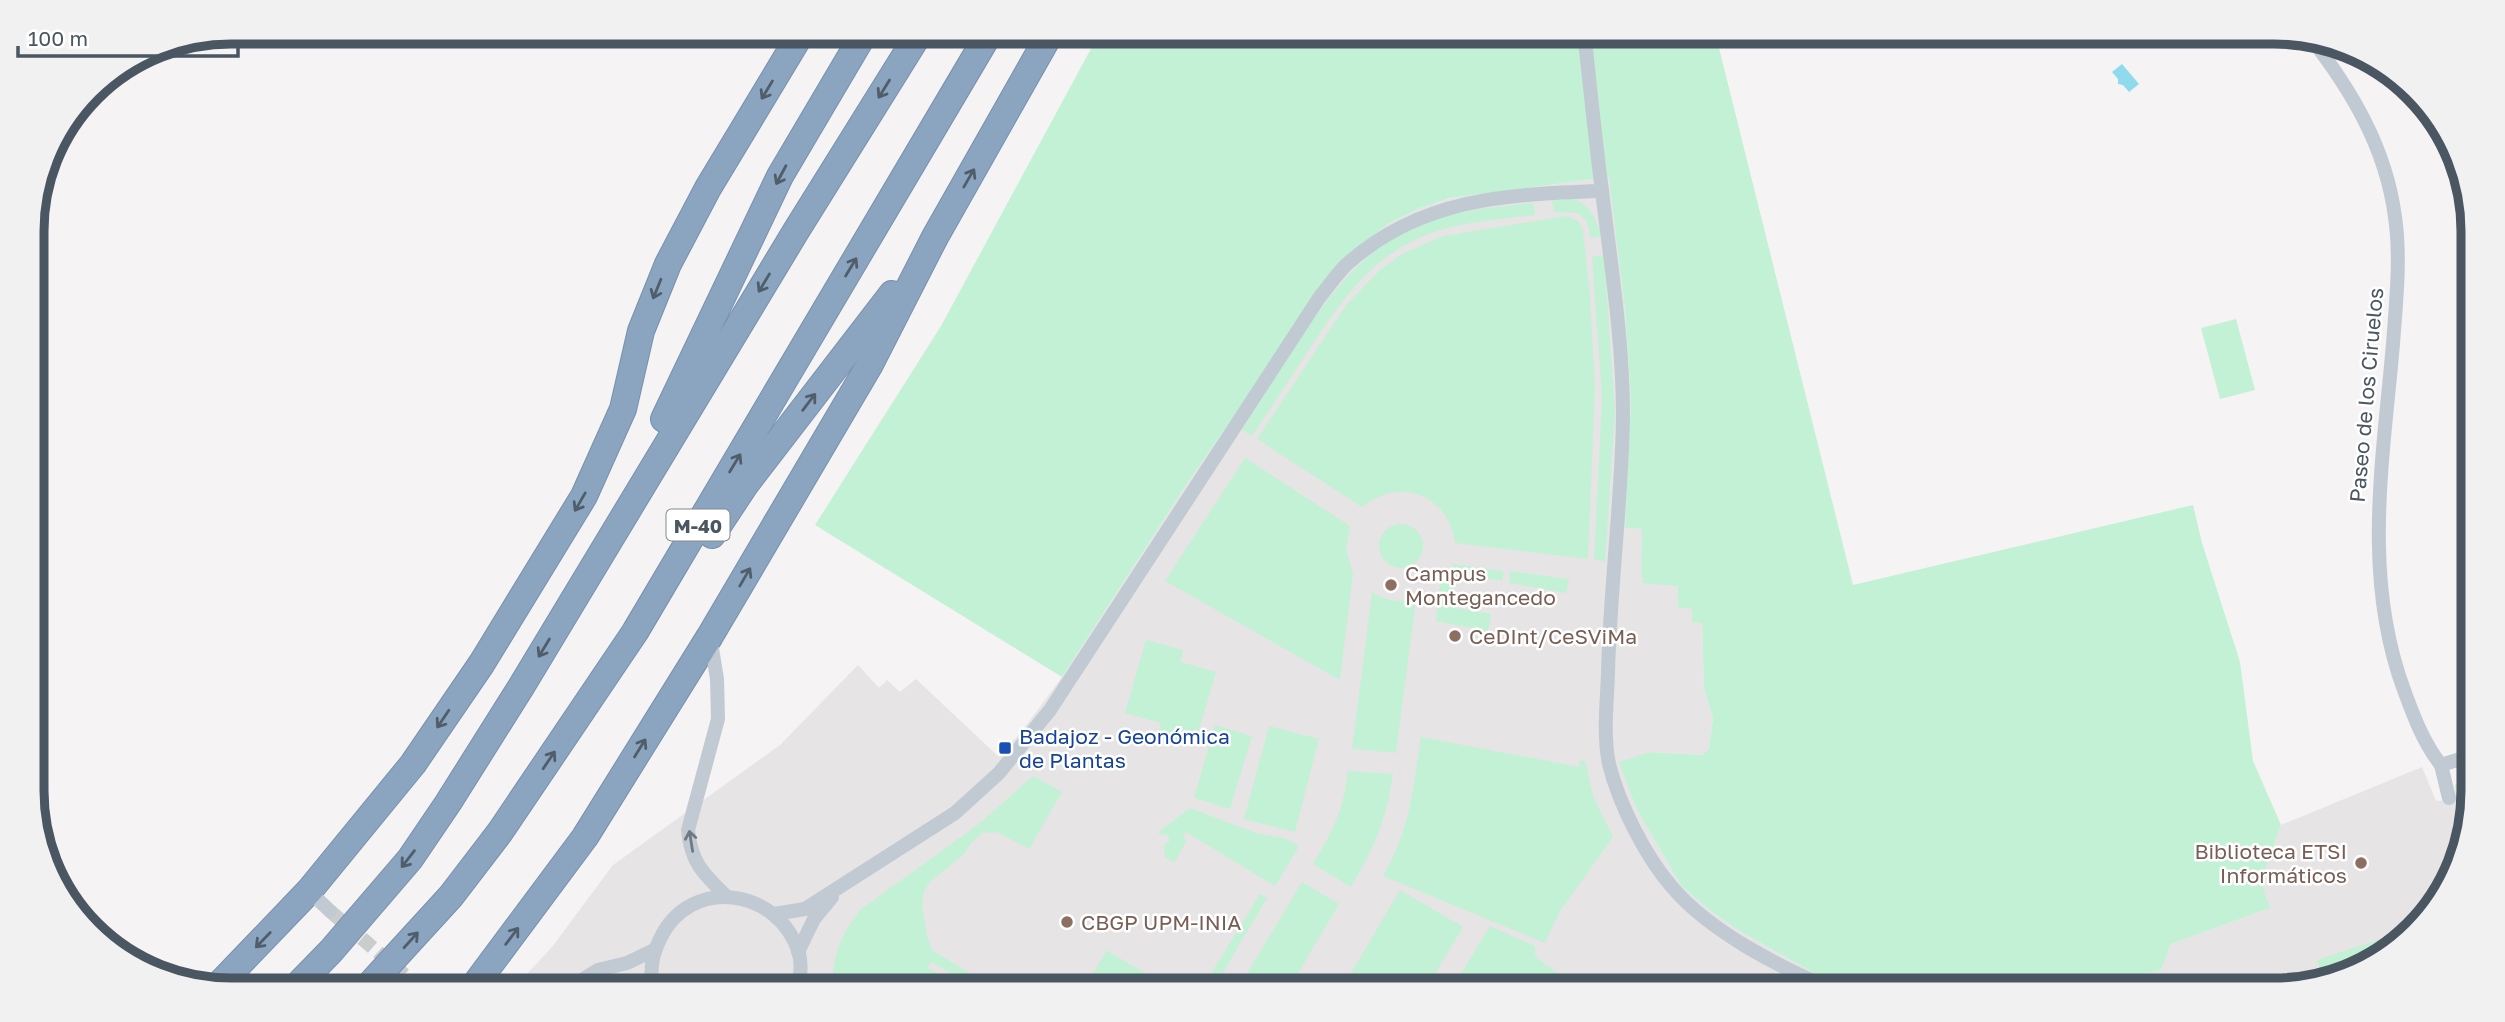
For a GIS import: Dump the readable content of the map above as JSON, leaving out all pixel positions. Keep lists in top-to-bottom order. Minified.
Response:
{"streets":{"highway":["M-40"],"street":["Paseo de los Ciruelos"]},"places":{"other":["Campus Montegancedo","CeDInt/CeSViMa","Biblioteca ETSI Informáticos","CBGP UPM-INIA"],"transit":["Badajoz - Geonómica de Plantas"]},"scale_bar":"100 m"}
